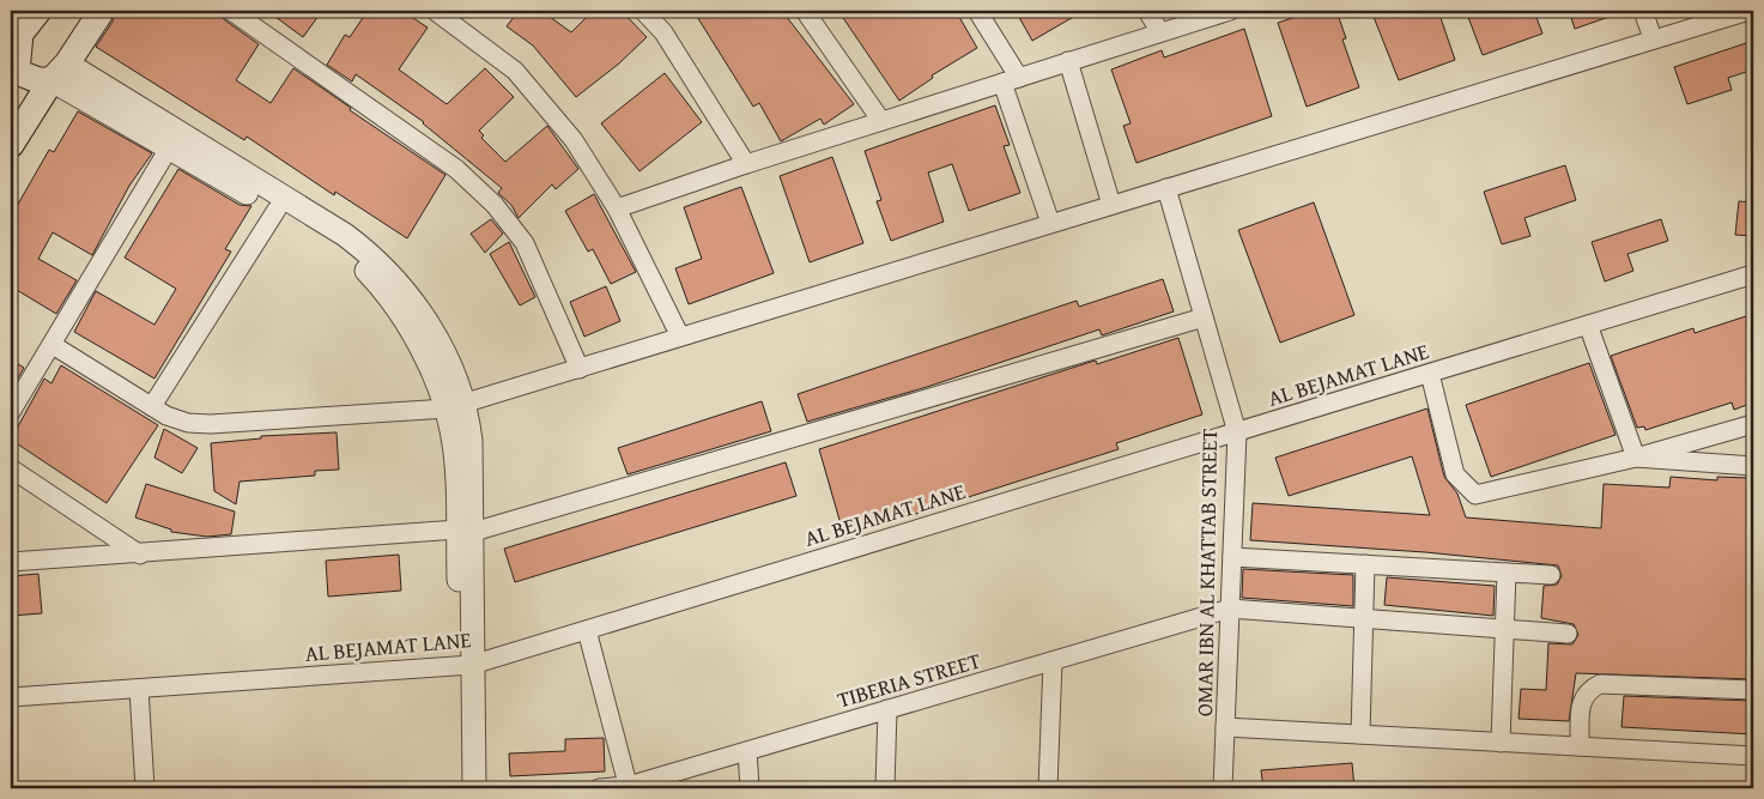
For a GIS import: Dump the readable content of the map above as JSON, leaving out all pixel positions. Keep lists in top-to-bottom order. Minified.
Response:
{"streets":{"street":["AL BEJAMAT LANE","OMAR IBN AL KHATTAB STREET","TIBERIA STREET"]},"crossings":[["AL BEJAMAT LANE","OMAR IBN AL KHATTAB STREET"],["OMAR IBN AL KHATTAB STREET","TIBERIA STREET"]]}
